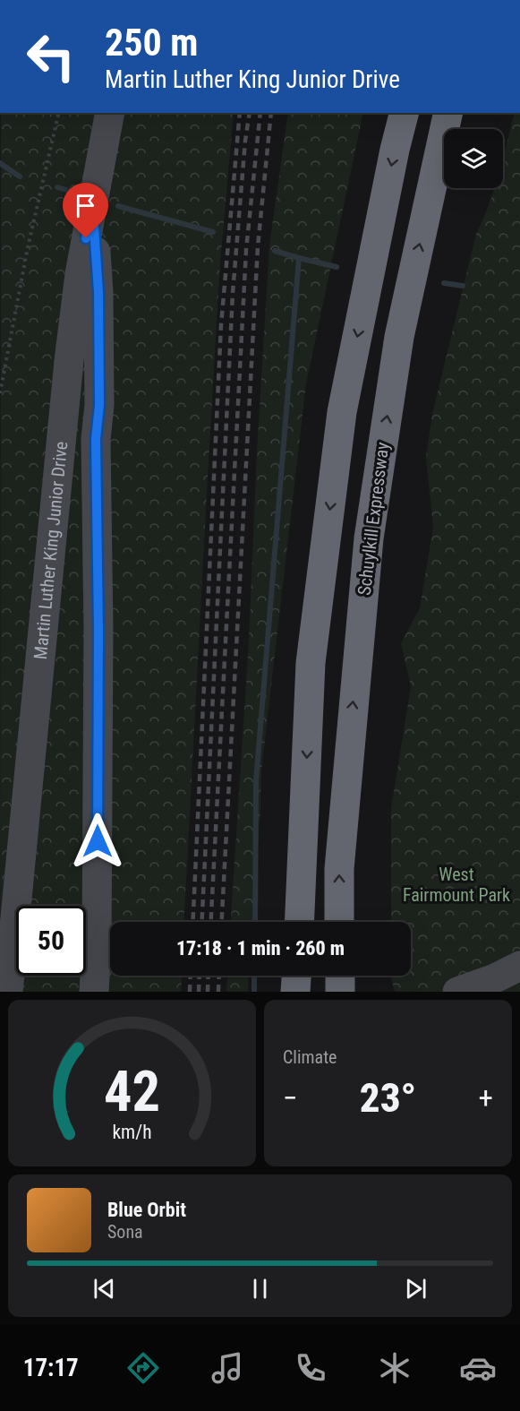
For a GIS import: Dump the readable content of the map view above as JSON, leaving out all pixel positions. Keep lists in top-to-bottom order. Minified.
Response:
{"streets":{"highway":["Schuylkill Expressway"],"main road":["Martin Luther King Junior Drive"]},"parks":["West Fairmount Park"],"page":{"turn":["250 m","Martin Luther King Junior Drive"],"limit":"50","trip":"17:18 · 1 min · 260 m","tile":"Climate","heat":["−","23°","+"],"song":["Blue Orbit","Sona"],"tabs":"17:17","gauge":["42","km/h"]}}
